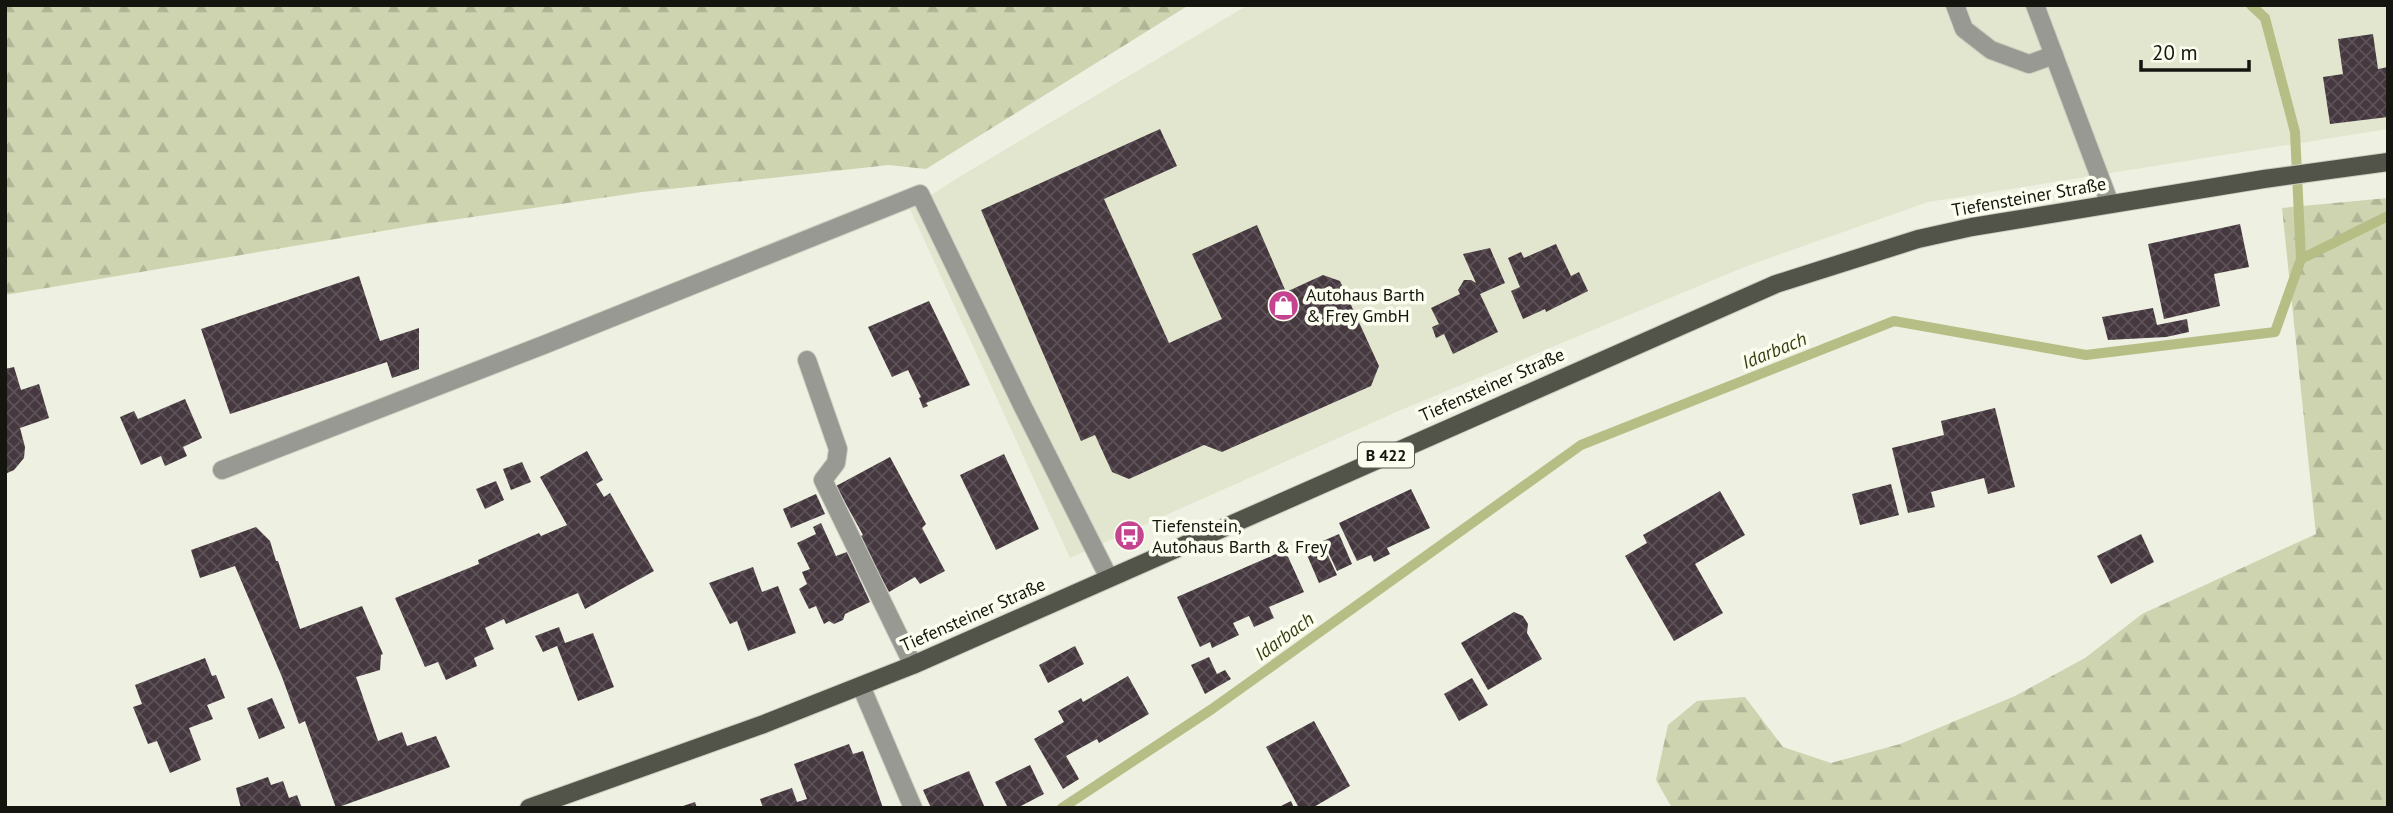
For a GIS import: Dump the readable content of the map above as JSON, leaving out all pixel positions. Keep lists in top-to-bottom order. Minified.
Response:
{"streets":{"main road":["Tiefensteiner Straße","B 422"]},"water":["Idarbach"],"places":{"shop":["Autohaus Barth & Frey GmbH"],"bus stop":["Tiefenstein, Autohaus Barth & Frey"]},"scale_bar":"20 m"}
